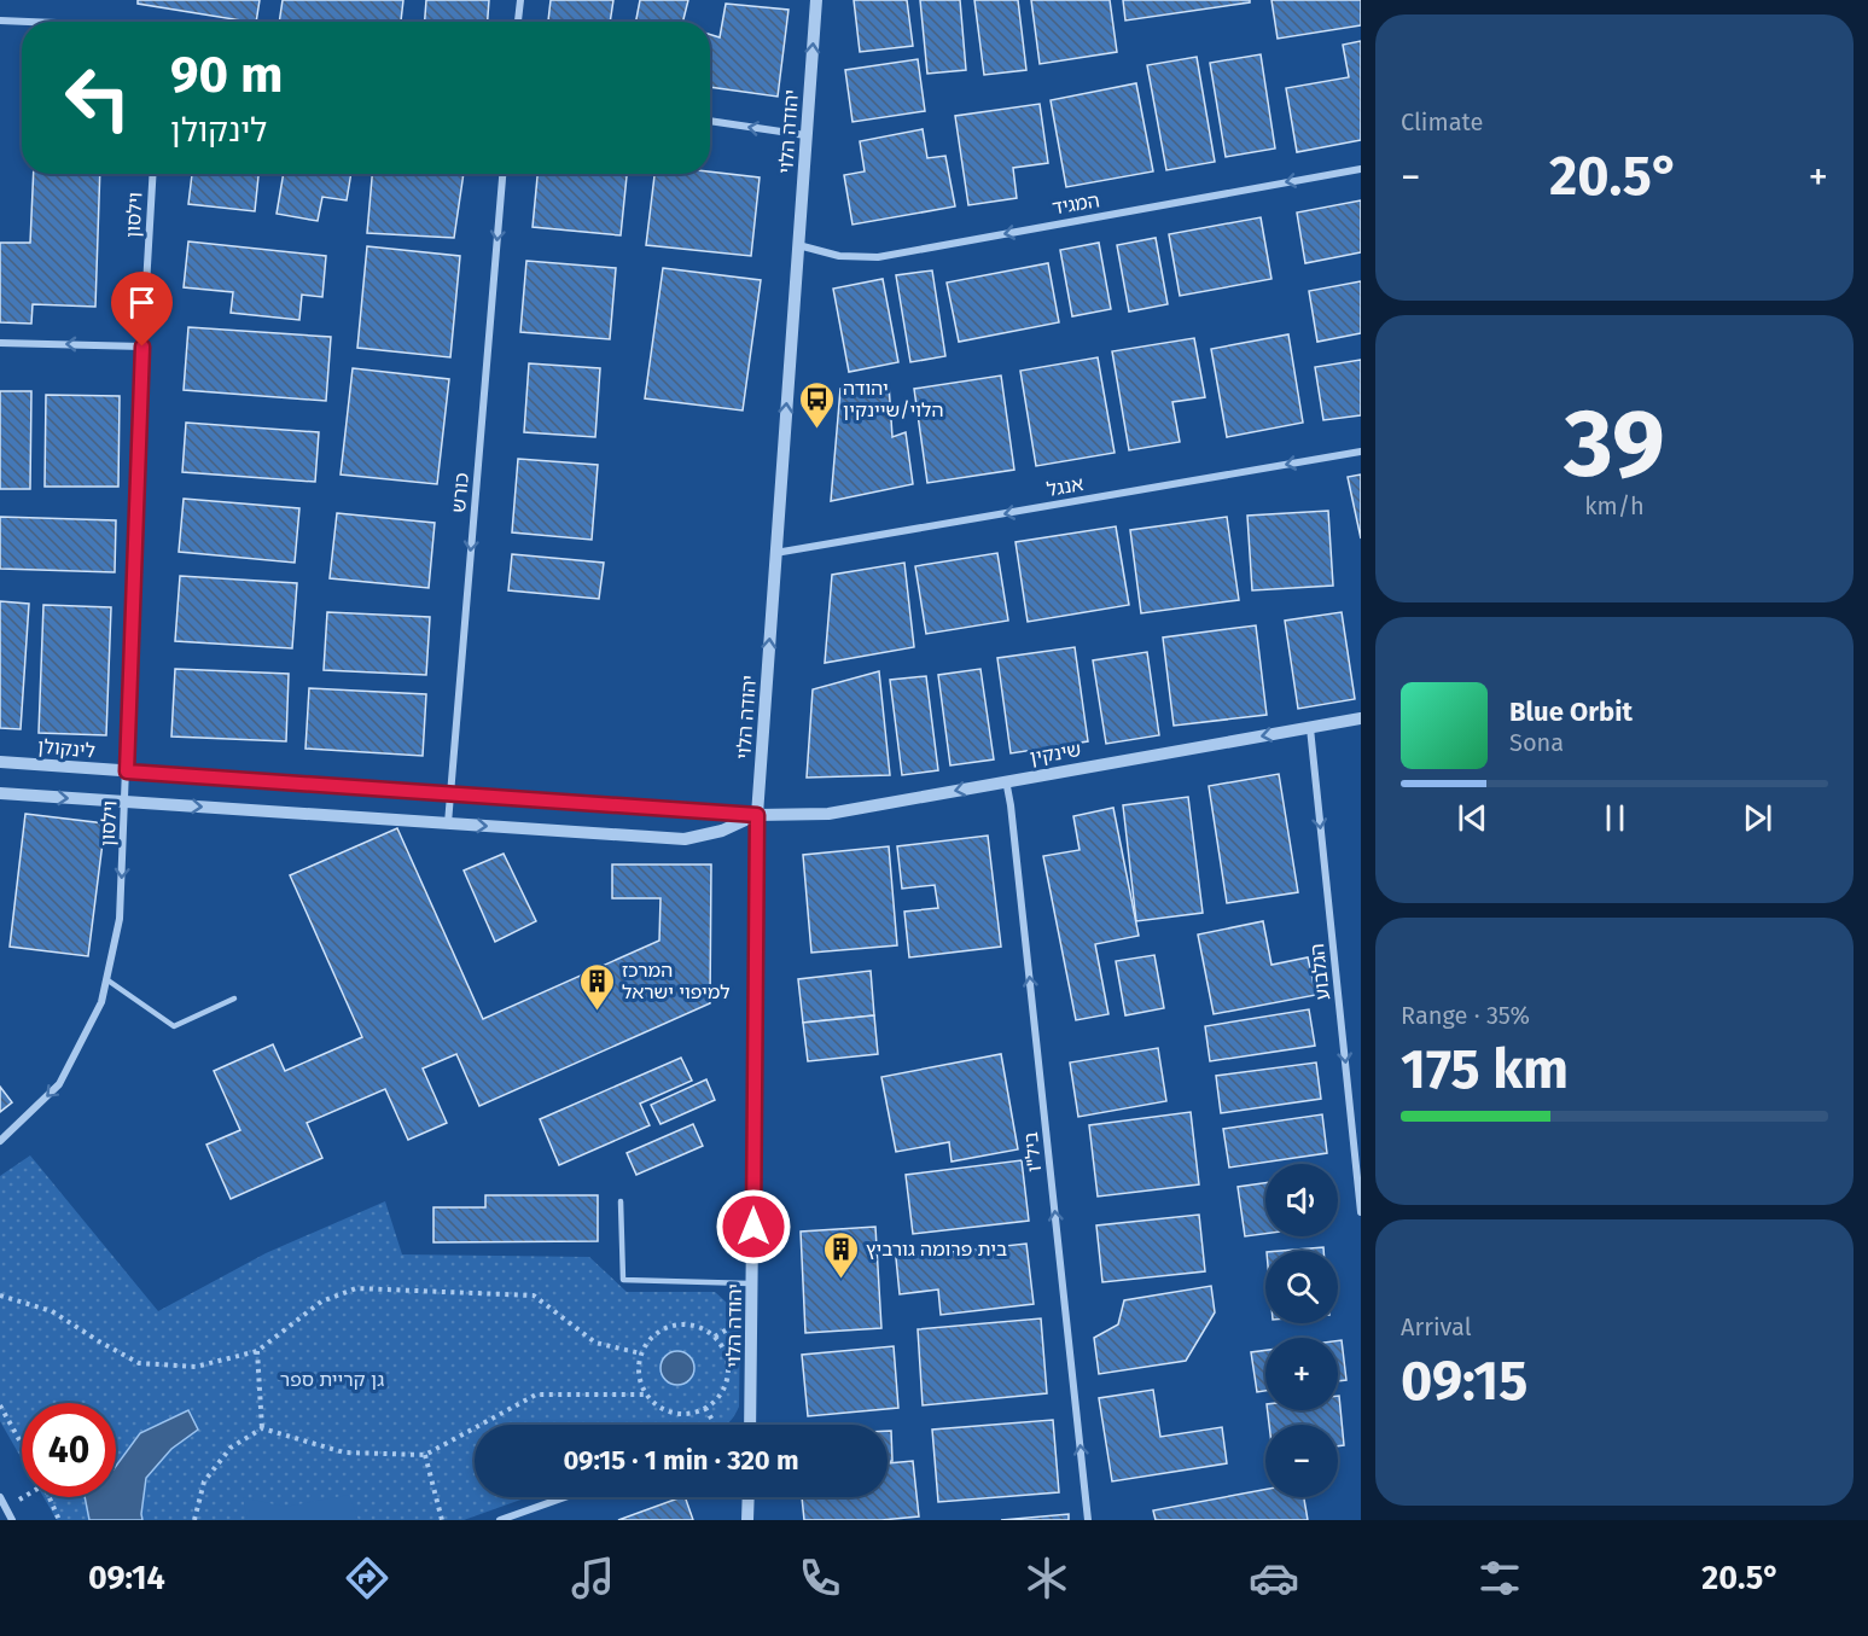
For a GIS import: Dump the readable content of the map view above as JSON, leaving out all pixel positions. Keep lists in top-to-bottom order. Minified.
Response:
{"streets":{"street":["יהודה הלוי","המגיד","וילסון","אנגל","כורש","לינקולן","שינקין","הגלבוע","ביל\"ו"]},"crossings":[["יהודה הלוי","המגיד"],["יהודה הלוי","אנגל"],["יהודה הלוי","לינקולן"],["יהודה הלוי","שינקין"],["וילסון","לינקולן"],["כורש","לינקולן"],["לינקולן","שינקין"],["שינקין","הגלבוע"],["שינקין","ביל\"ו"]],"one_way":["יהודה הלוי","המגיד","וילסון","אנגל","כורש","שינקין","הגלבוע","ביל\"ו"],"parks":["גן קריית ספר"],"places":{"bus stop":["יהודה הלוי/שיינקין"],"building":["המרכז למיפוי ישראל","בית פרומה גורביץ"]},"page":{"tile":["Climate",["39","km/h"],["Range · 35%","175 km"],["Arrival","09:15"]],"turn":["90 m","לינקולן"],"heat":["−","20.5°","+"],"song":["Blue Orbit","Sona"],"map_buttons":["+","−"],"limit":"40","trip":"09:15 · 1 min · 320 m","tabs":["09:14","20.5°"]}}
